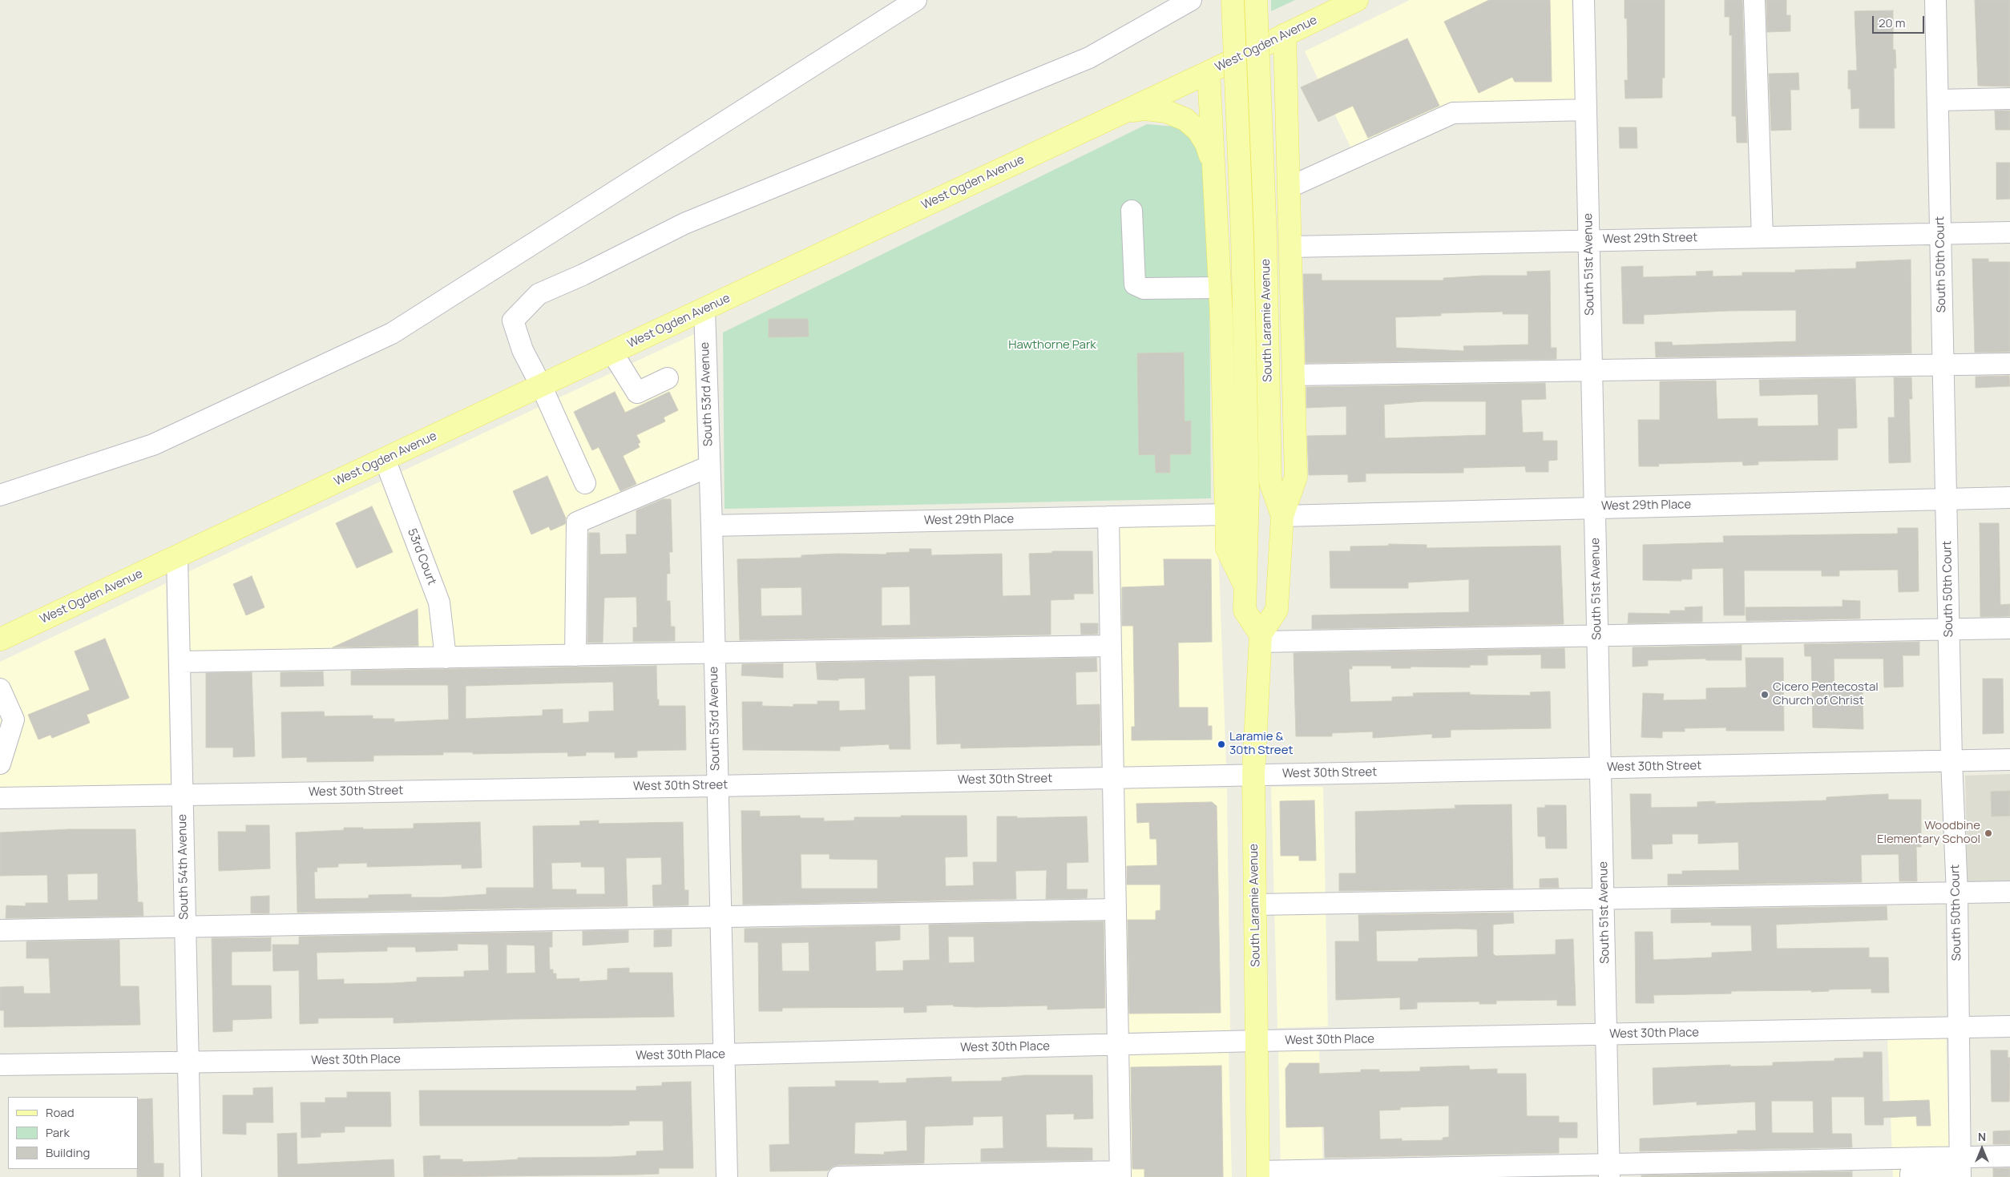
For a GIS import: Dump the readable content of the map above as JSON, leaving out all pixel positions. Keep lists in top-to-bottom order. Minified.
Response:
{"streets":{"main road":["West Ogden Avenue","South Laramie Avenue"],"street":["West 29th Street","South 51st Avenue","South 50th Court","South 53rd Avenue","West 29th Place","53rd Court","West 30th Street","South 54th Avenue","West 30th Place"]},"crossings":[["West Ogden Avenue","South 53rd Avenue"],["West Ogden Avenue","53rd Court"],["West Ogden Avenue","South 54th Avenue"],["West 29th Street","South 51st Avenue"],["West 29th Street","South 50th Court"],["South 51st Avenue","West 29th Place"],["South 51st Avenue","West 30th Street"],["South 51st Avenue","West 30th Place"],["South 50th Court","West 29th Place"],["South 50th Court","West 30th Street"],["South 50th Court","West 30th Place"],["South Laramie Avenue","West 29th Place"],["South Laramie Avenue","West 30th Street"],["South Laramie Avenue","West 30th Place"],["South 53rd Avenue","West 29th Place"],["South 53rd Avenue","West 30th Street"],["South 53rd Avenue","West 30th Place"],["West 30th Street","South 54th Avenue"],["South 54th Avenue","West 30th Place"]],"parks":["Hawthorne Park"],"places":["Cicero Pentecostal Church of Christ","Laramie & 30th Street","Woodbine Elementary School"],"legend":["Road","Park","Building"],"scale_bar":"20 m","north":"top"}
